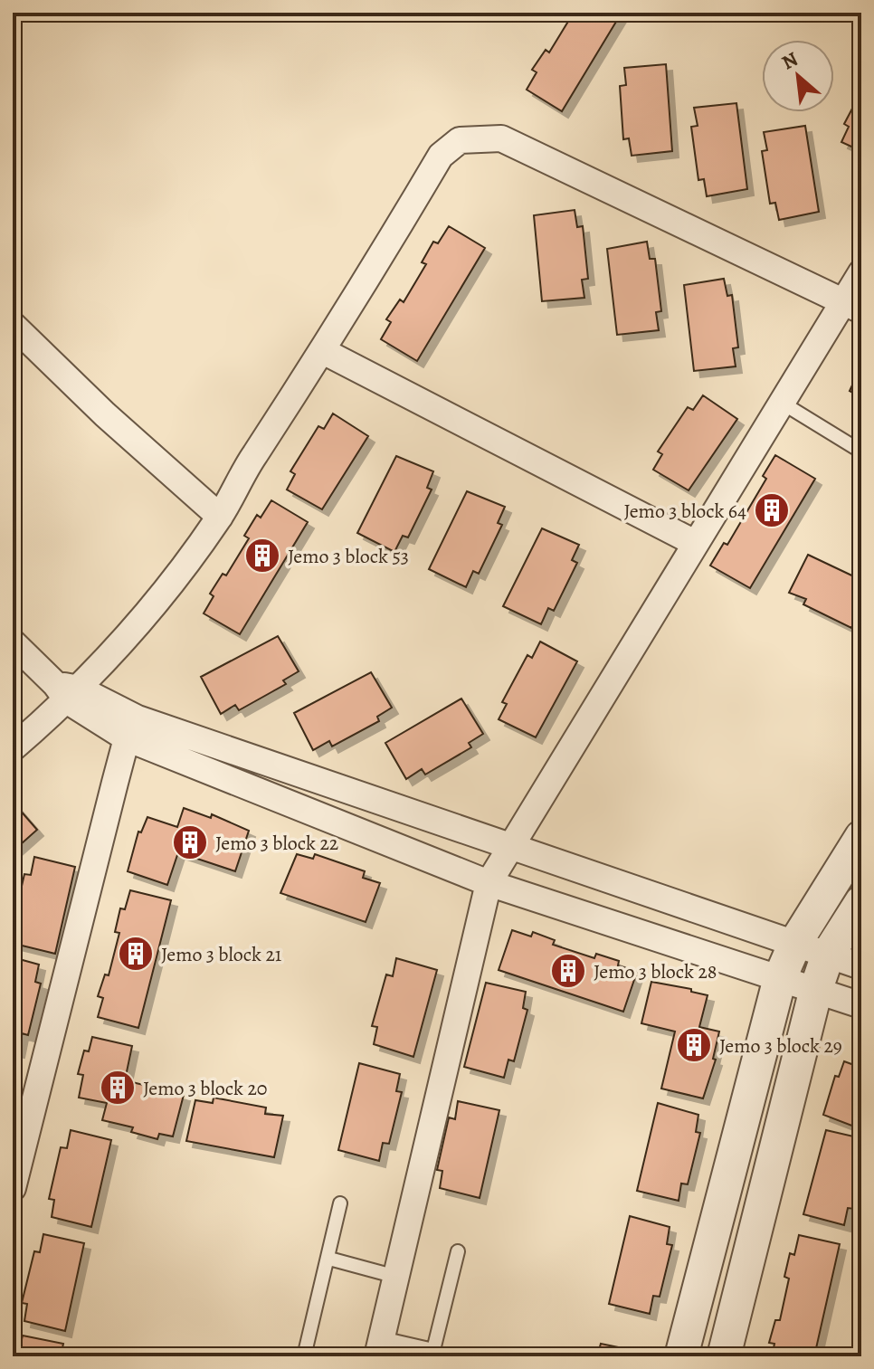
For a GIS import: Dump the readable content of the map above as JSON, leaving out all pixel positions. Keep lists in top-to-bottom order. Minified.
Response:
{"places":{"building":["Jemo 3 block 64","Jemo 3 block 53","Jemo 3 block 22","Jemo 3 block 21","Jemo 3 block 28","Jemo 3 block 29","Jemo 3 block 20"]},"north":"top left"}
